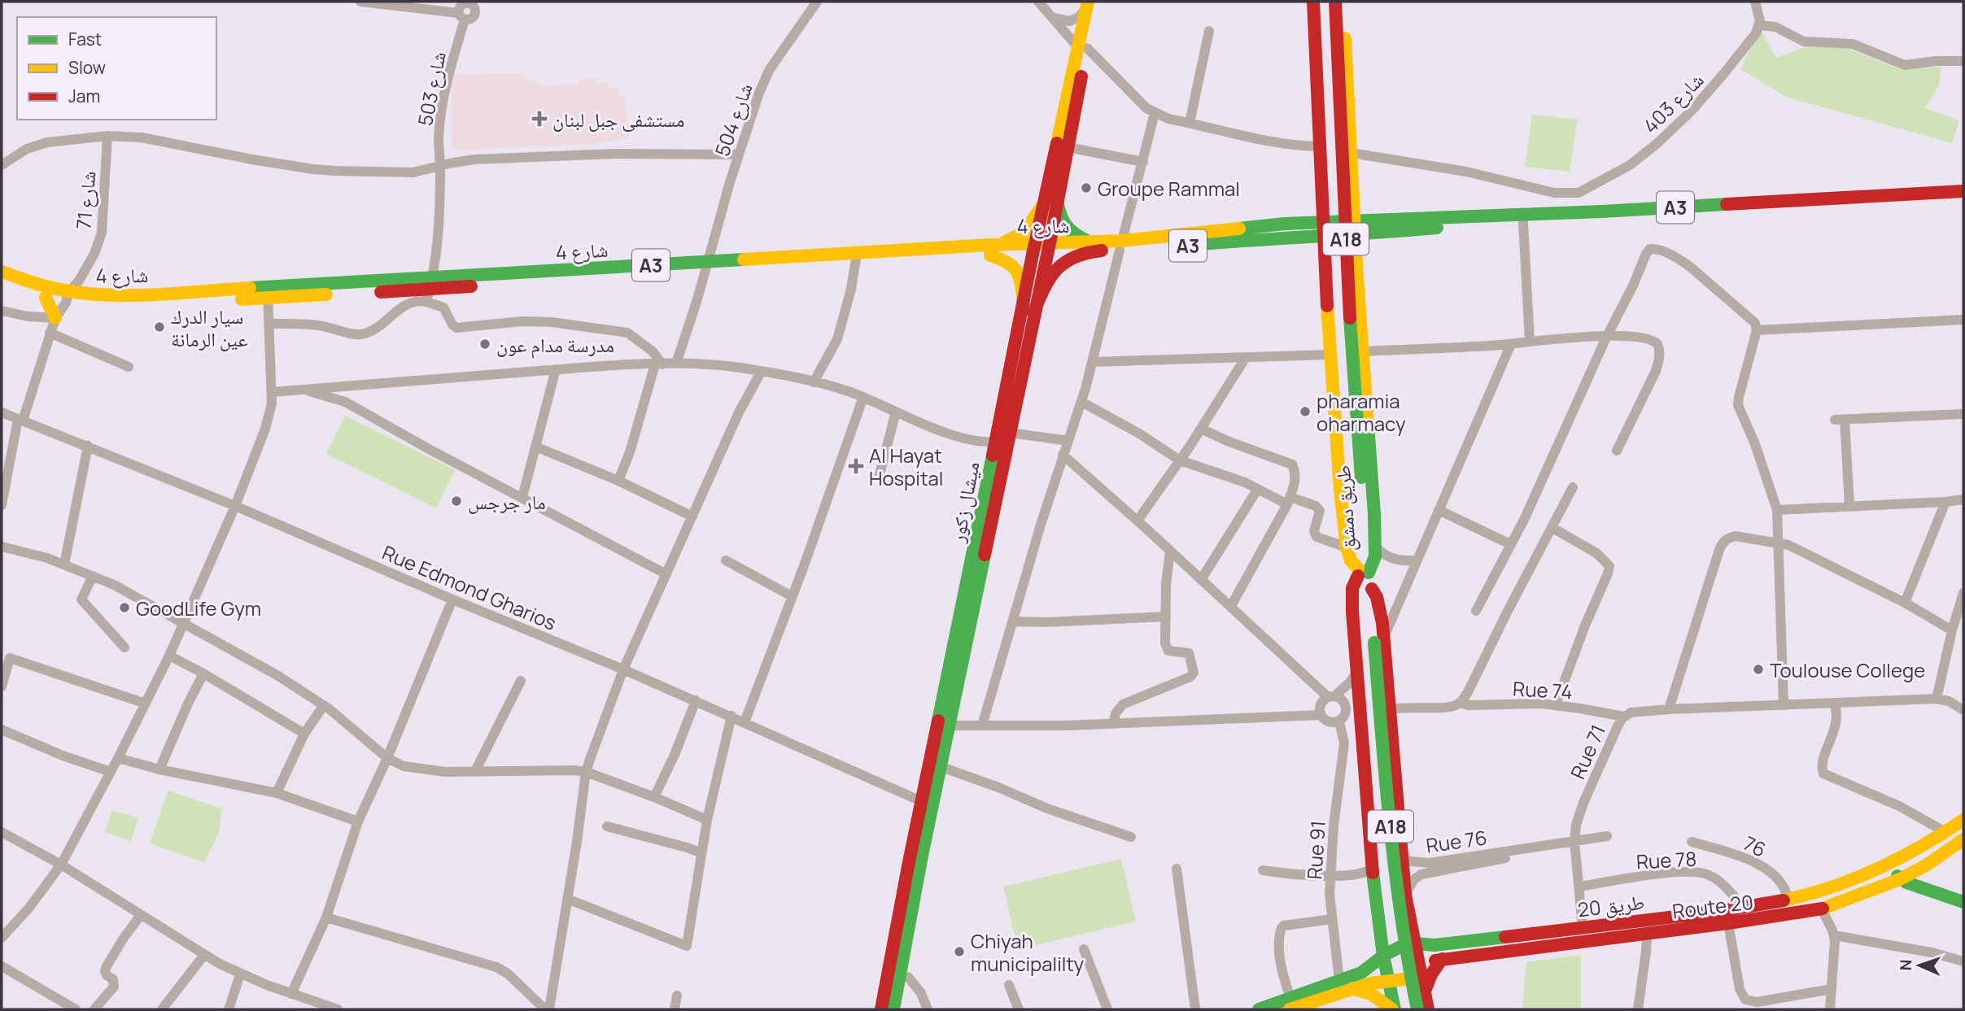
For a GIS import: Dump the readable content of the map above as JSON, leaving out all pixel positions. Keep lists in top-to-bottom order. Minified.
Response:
{"streets":{"main road":["A3","شارع 4","A18","ميشال زكور","طريق دمشق","طريق 20","Route 20"],"street":["شارع 503","شارع 403","شارع 504","شارع 71","Rue Edmond Gharios","Rue 74","Rue 71","Rue 76","76","Rue 91","Rue 78"]},"crossings":[["شارع 503","شارع 4"],["شارع 504","شارع 4"],["شارع 71","شارع 4"],["شارع 71","Rue Edmond Gharios"],["A3","شارع 4"],["شارع 4","ميشال زكور"],["ميشال زكور","Rue Edmond Gharios"],["Rue 74","Rue 71"],["Rue 71","Rue 76"],["Rue 71","Rue 78"],["Rue 71","طريق 20"],["76","طريق 20"],["Rue 91","طريق 20"],["Rue 78","طريق 20"],["طريق 20","Route 20"]],"places":{"health":["مستشفى جبل لبنان","Al Hayat Hospital"],"other":["Groupe Rammal","سيار الدرك عين الرمانة","مدرسة مدام عون","pharamia oharmacy","مار جرجس","GoodLife Gym","Toulouse College","Chiyah municipalilty"]},"legend":["Fast","Slow","Jam"],"north":"left"}
